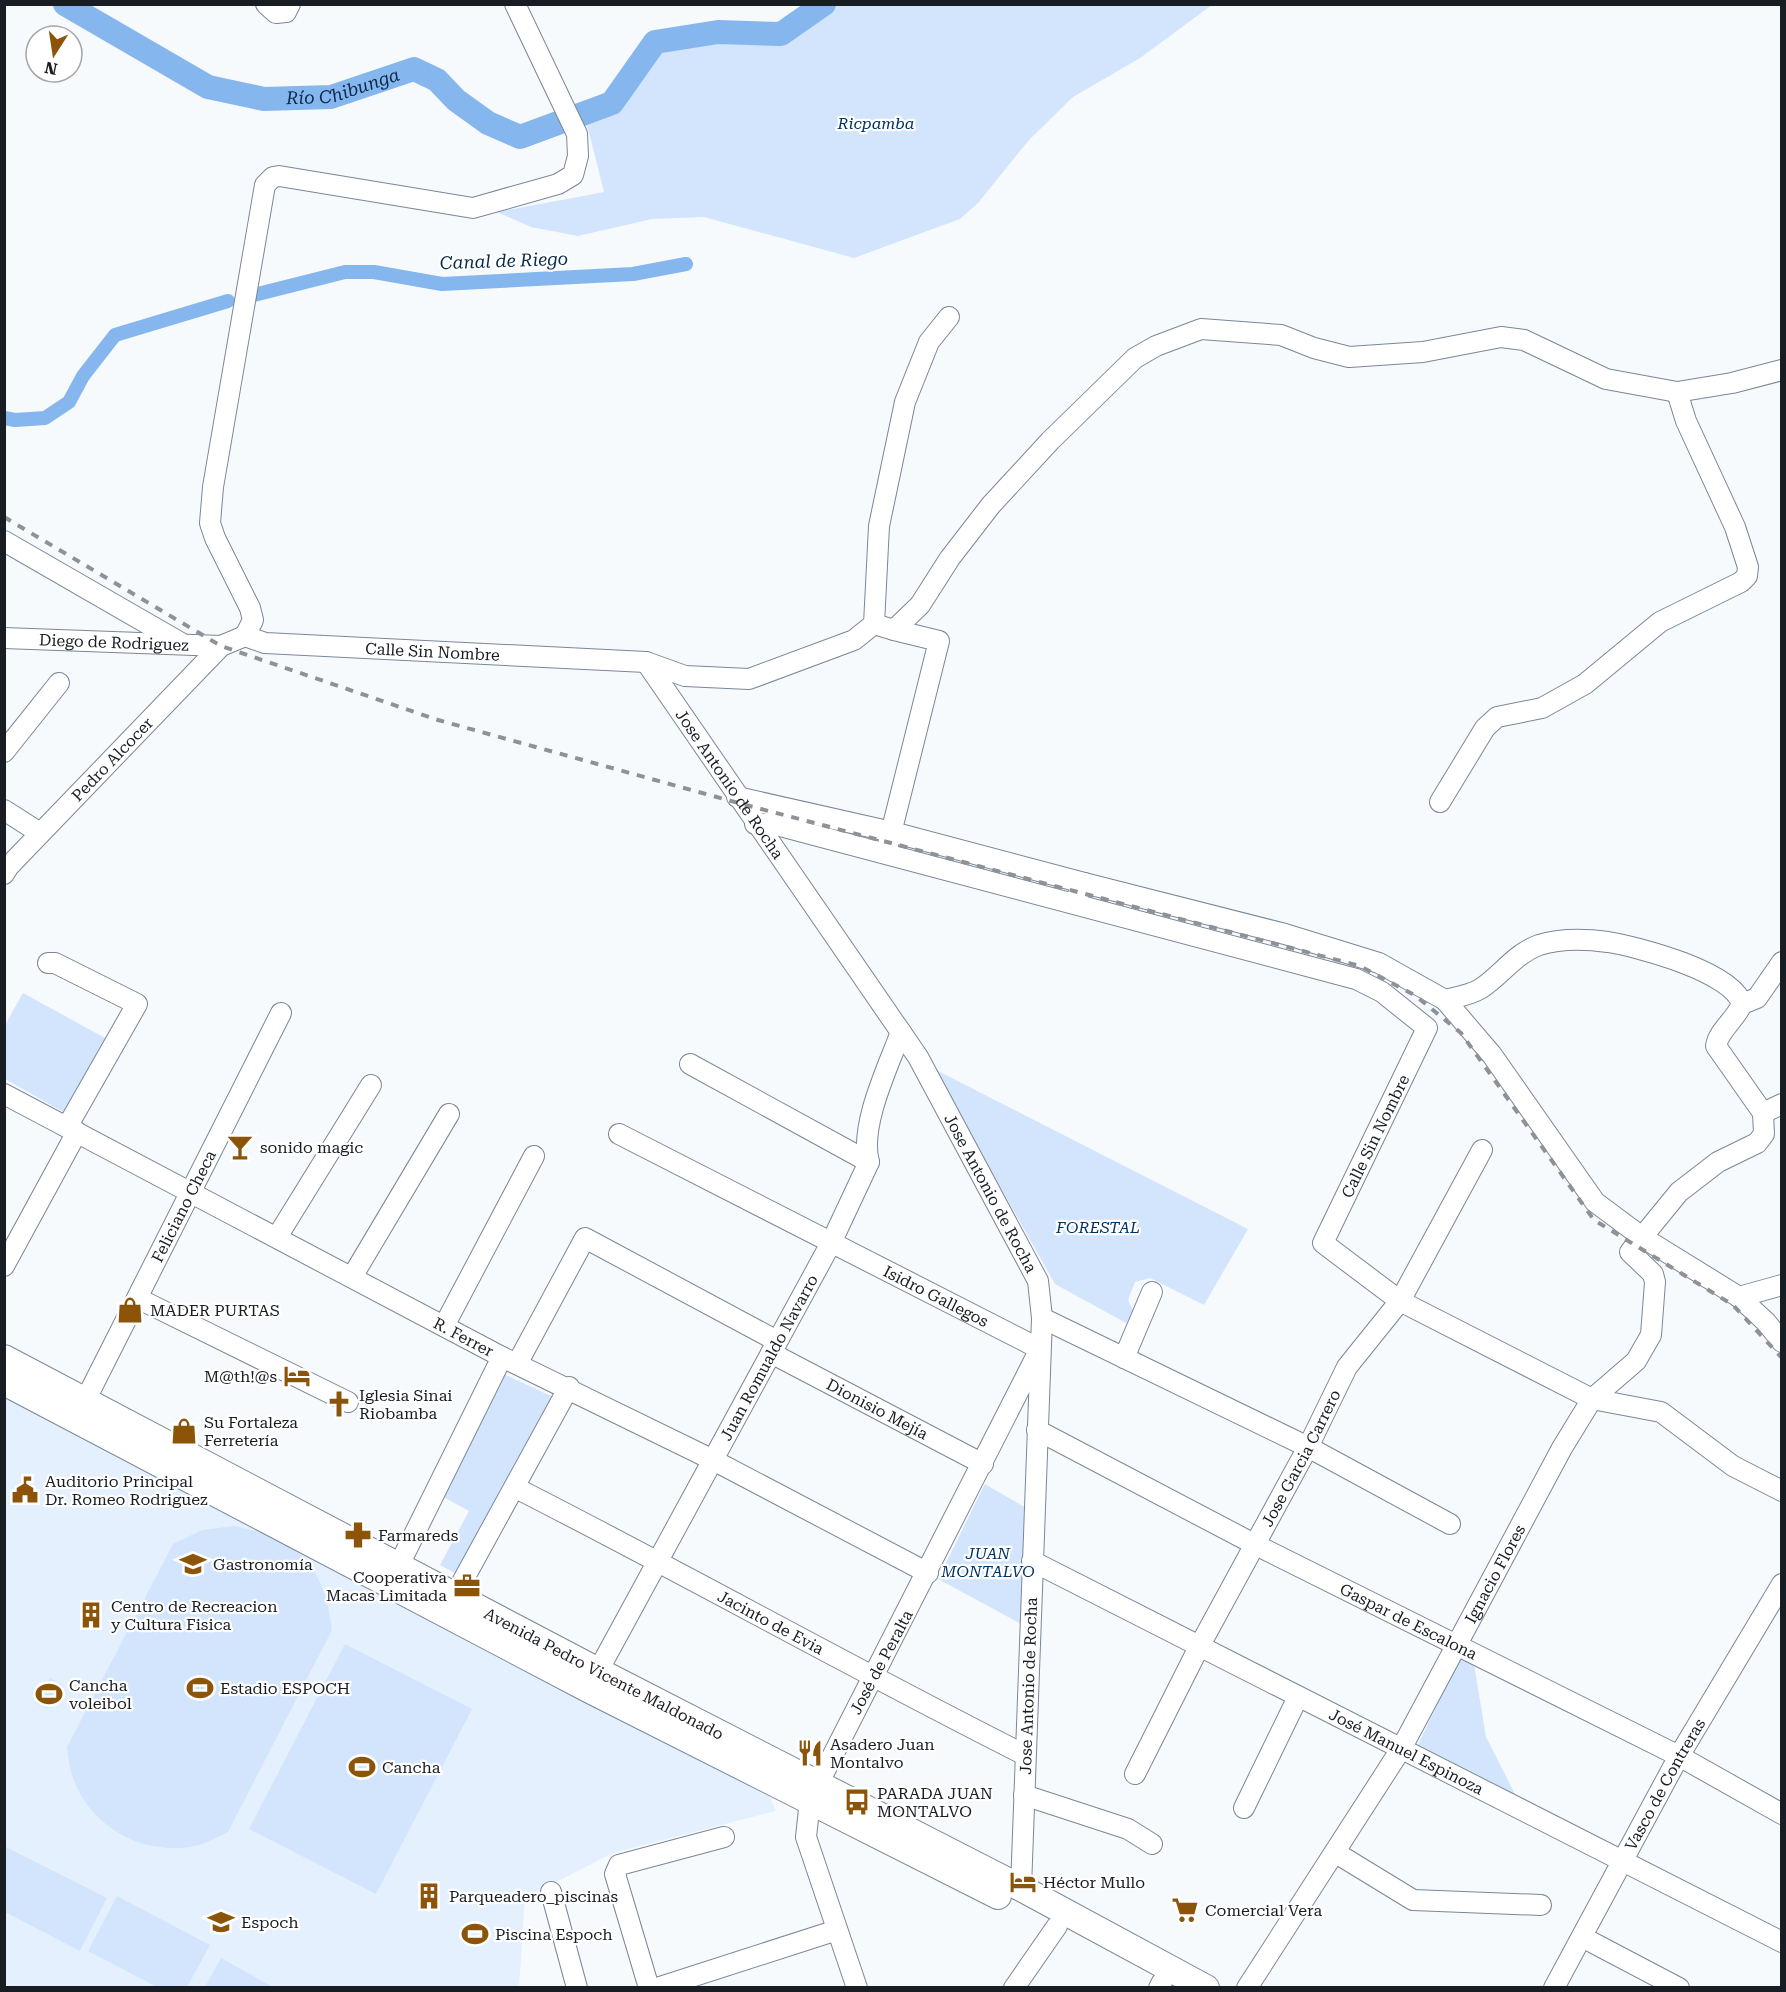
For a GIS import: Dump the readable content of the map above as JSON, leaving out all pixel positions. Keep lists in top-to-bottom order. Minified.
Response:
{"streets":{"main road":["Avenida Pedro Vicente Maldonado"],"street":["Diego de Rodriguez","Calle Sin Nombre","Pedro Alcocer","Jose Antonio de Rocha","Feliciano Checa","Isidro Gallegos","R. Ferrer","Juan Romualdo Navarro","Dionisio Mejía","Jose Garcia Carrero","Ignacio Flores","Gaspar de Escalona","Jacinto de Evia","José de Peralta","José Manuel Espinoza","Vasco de Contreras"]},"crossings":[["Diego de Rodriguez","Pedro Alcocer"],["Calle Sin Nombre","Jose Antonio de Rocha"],["Calle Sin Nombre","Jose Garcia Carrero"],["Jose Antonio de Rocha","Isidro Gallegos"],["Jose Antonio de Rocha","Juan Romualdo Navarro"],["Jose Antonio de Rocha","Gaspar de Escalona"],["Jose Antonio de Rocha","Jacinto de Evia"],["Jose Antonio de Rocha","José de Peralta"],["Jose Antonio de Rocha","Avenida Pedro Vicente Maldonado"],["Jose Antonio de Rocha","José Manuel Espinoza"],["Feliciano Checa","R. Ferrer"],["Feliciano Checa","Avenida Pedro Vicente Maldonado"],["Isidro Gallegos","Juan Romualdo Navarro"],["Isidro Gallegos","José de Peralta"],["R. Ferrer","Juan Romualdo Navarro"],["R. Ferrer","Dionisio Mejía"],["R. Ferrer","José de Peralta"],["Juan Romualdo Navarro","Dionisio Mejía"],["Juan Romualdo Navarro","Jacinto de Evia"],["Juan Romualdo Navarro","Avenida Pedro Vicente Maldonado"],["Dionisio Mejía","José de Peralta"],["Jose Garcia Carrero","Gaspar de Escalona"],["Jose Garcia Carrero","José Manuel Espinoza"],["Ignacio Flores","Gaspar de Escalona"],["Ignacio Flores","José Manuel Espinoza"],["Gaspar de Escalona","Vasco de Contreras"],["Jacinto de Evia","José de Peralta"],["José de Peralta","Avenida Pedro Vicente Maldonado"],["José Manuel Espinoza","Vasco de Contreras"]],"water":["Río Chibunga","Canal de Riego"],"parks":["Ricpamba","FORESTAL","JUAN MONTALVO"],"places":{"bar":["sonido magic"],"shop":["MADER PURTAS","Su Fortaleza Ferretería"],"hotel":["M@th!@s","Héctor Mullo"],"church":["Iglesia Sinai Riobamba"],"public building":["Auditorio Principal Dr. Romeo Rodriguez"],"pharmacy":["Farmareds"],"school or university":["Gastronomía","Espoch"],"office":["Cooperativa Macas Limitada"],"building":["Centro de Recreacion y Cultura Fisica","Parqueadero_piscinas"],"sports":["Estadio ESPOCH","Cancha voleibol","Cancha","Piscina Espoch"],"restaurant":["Asadero Juan Montalvo"],"bus stop":["PARADA JUAN MONTALVO"],"supermarket":["Comercial Vera"]},"north":"bottom"}
